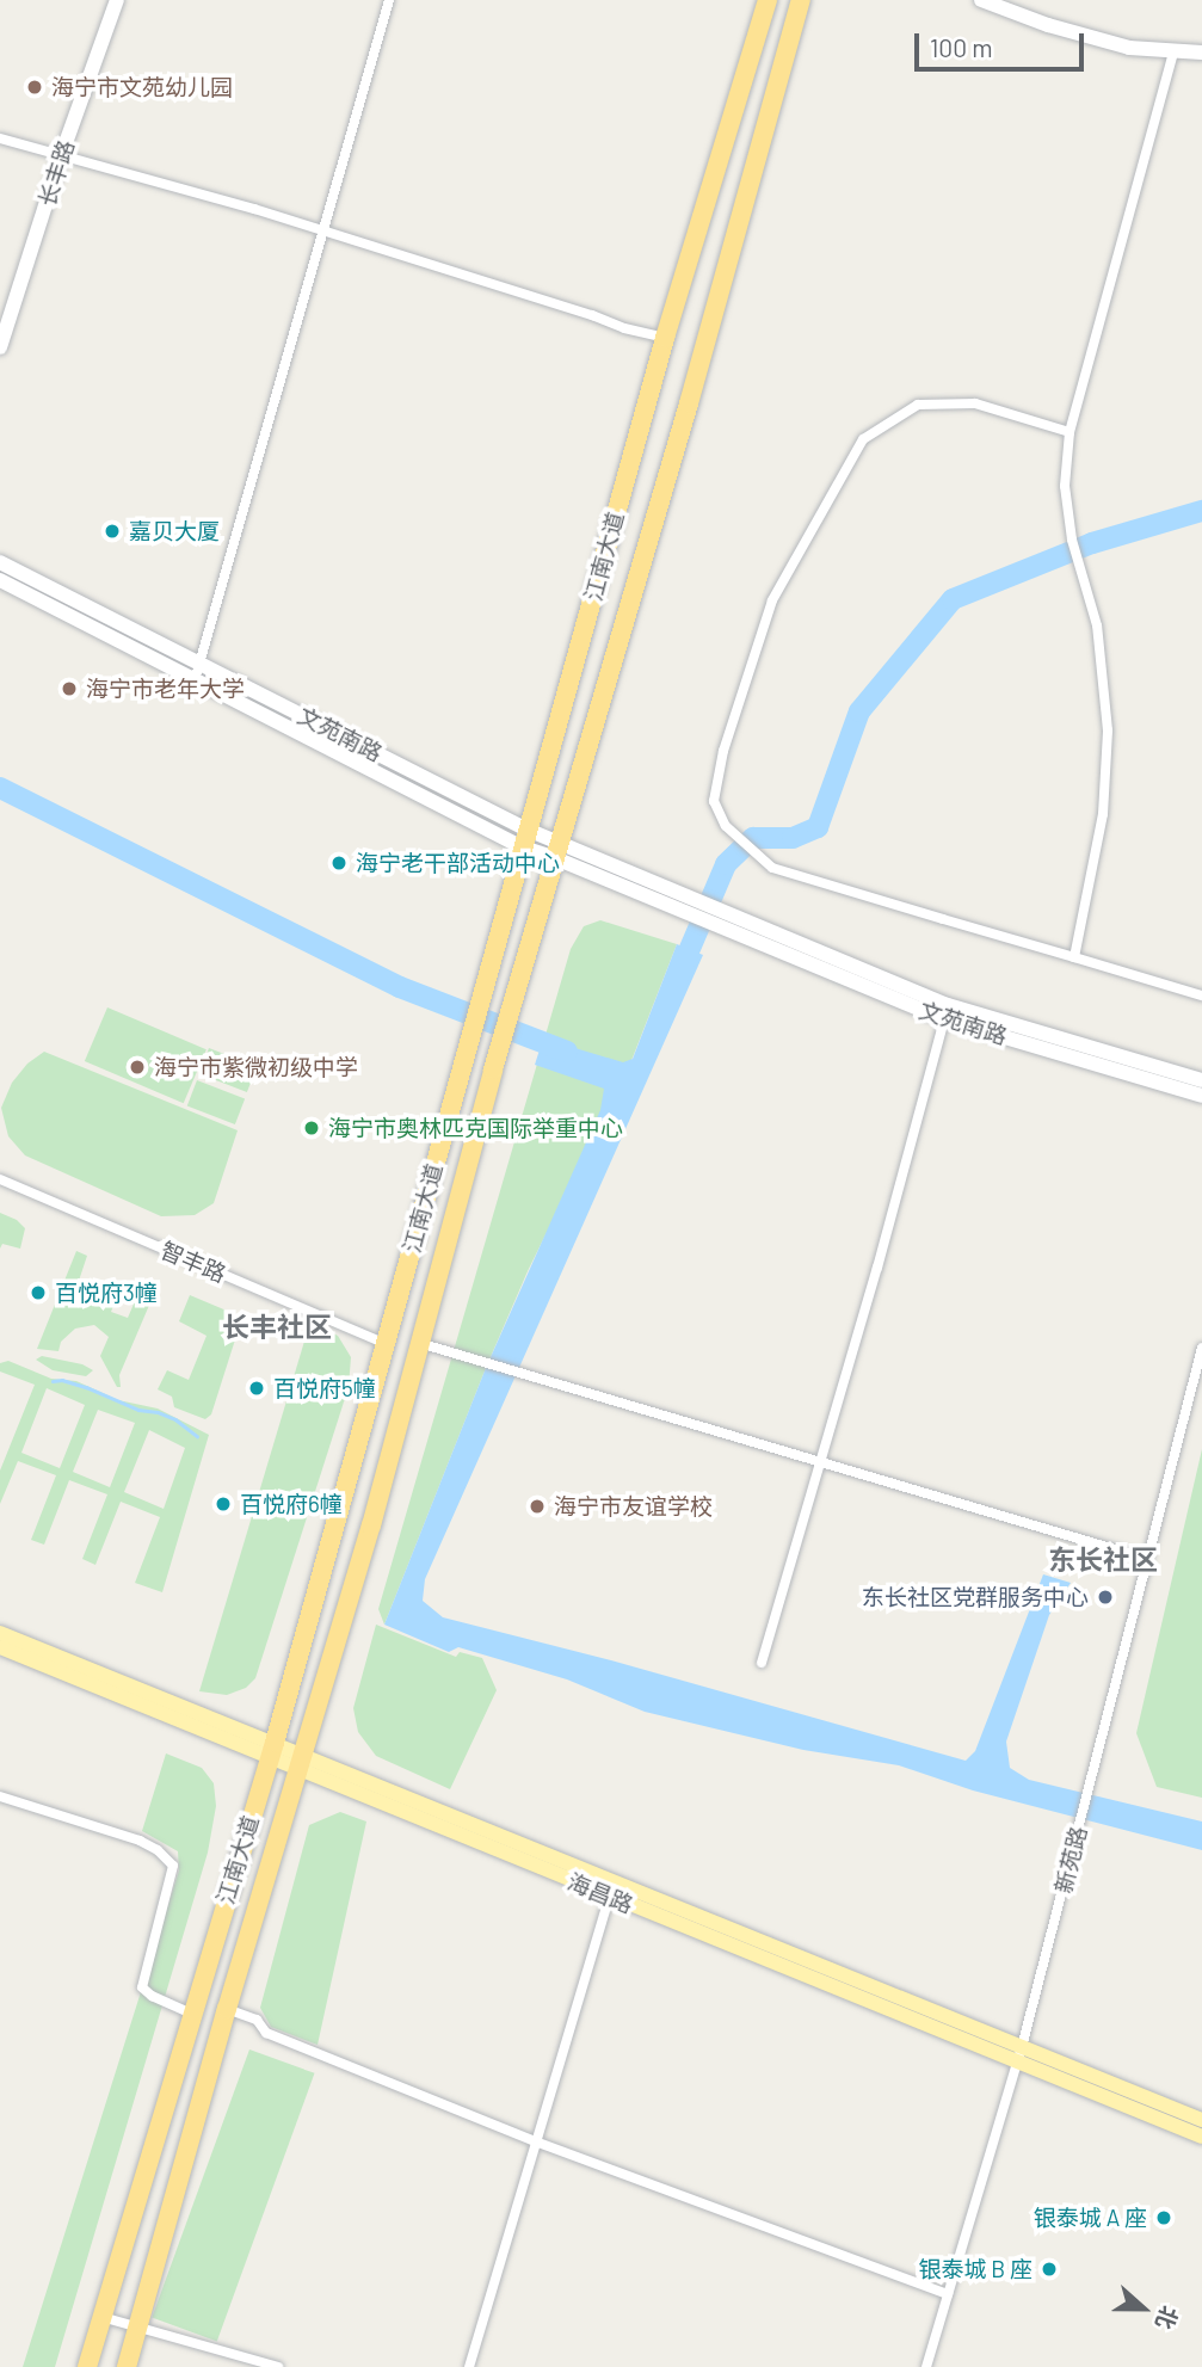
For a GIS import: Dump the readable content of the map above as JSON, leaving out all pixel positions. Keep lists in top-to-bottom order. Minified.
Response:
{"streets":{"highway":["江南大道"],"main road":["长丰路","文苑南路","海昌路"],"street":["智丰路","新苑路"]},"crossings":[["江南大道","文苑南路"],["江南大道","智丰路"],["江南大道","海昌路"],["新苑路","海昌路"]],"districts":["长丰社区","东长社区"],"places":["海宁市文苑幼儿园","嘉贝大厦","海宁市老年大学","海宁老干部活动中心","海宁市紫微初级中学","海宁市奥林匹克国际举重中心","百悦府3幢","百悦府5幢","百悦府6幢","海宁市友谊学校","东长社区党群服务中心","银泰城 A 座","银泰城 B 座"],"scale_bar":"100 m","north":"right"}
